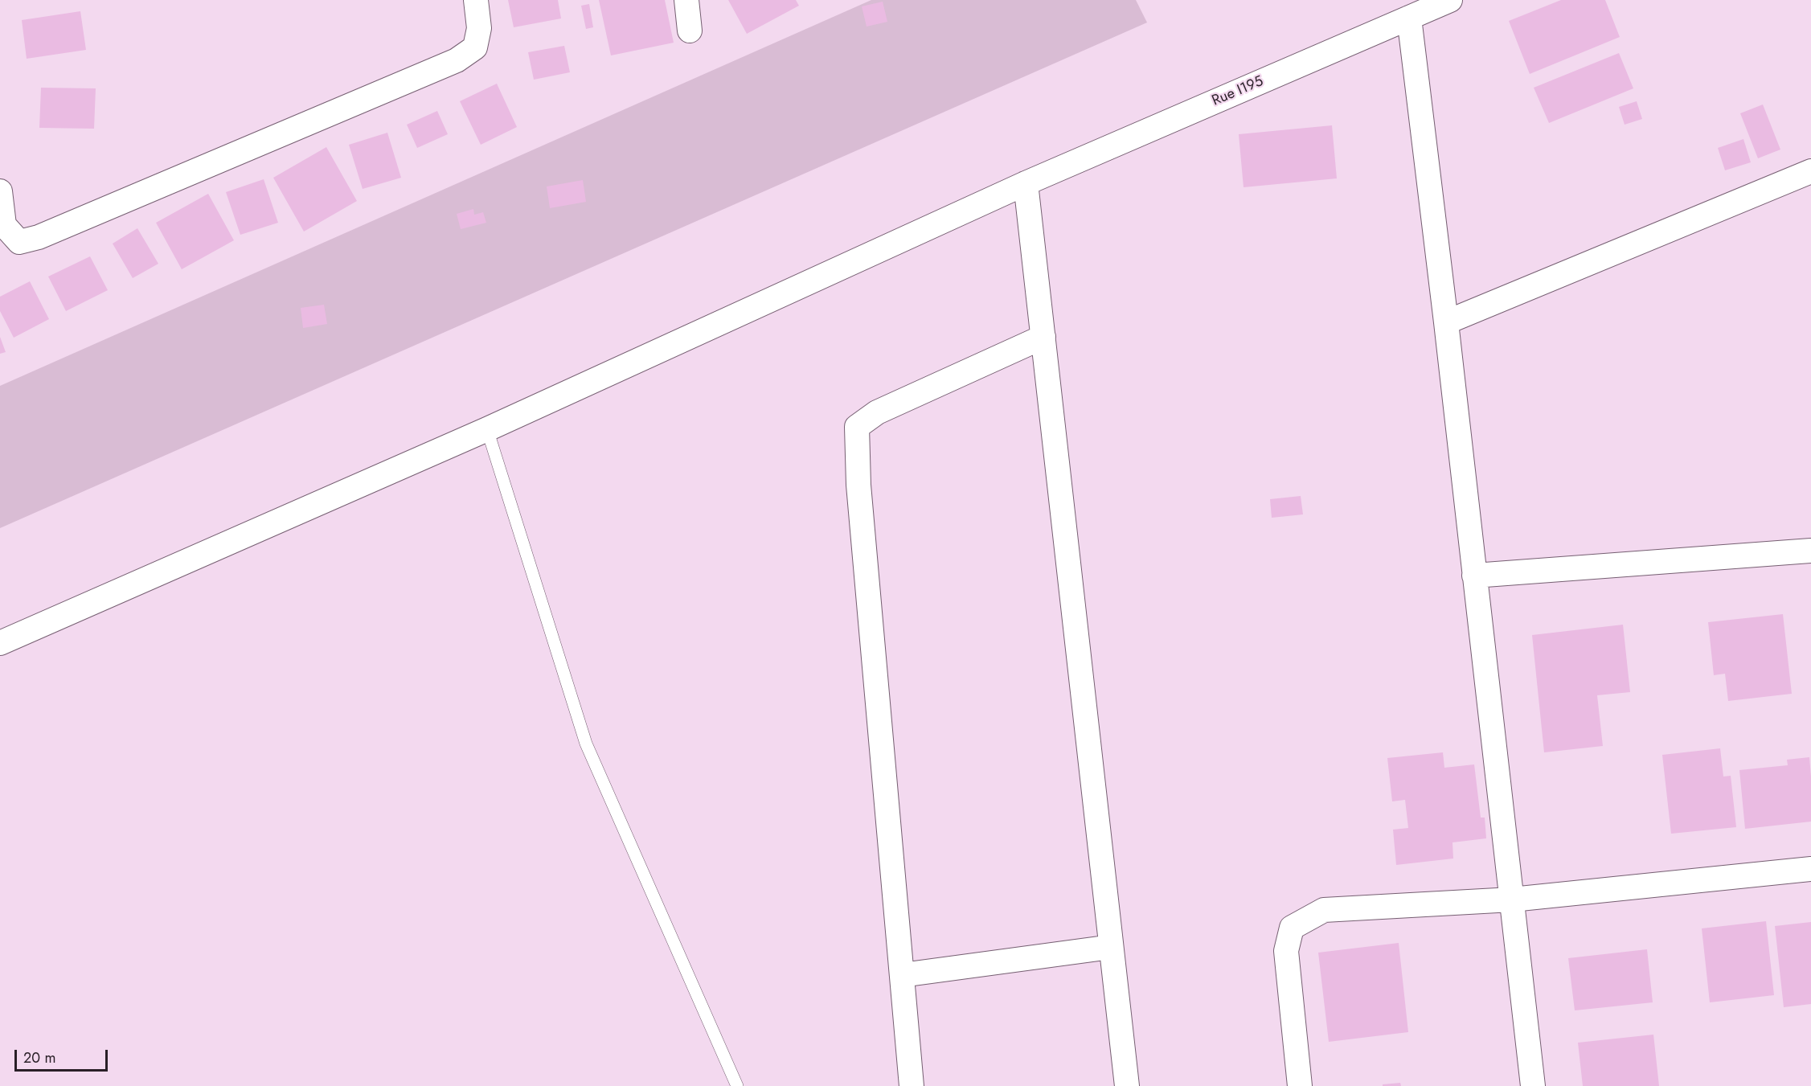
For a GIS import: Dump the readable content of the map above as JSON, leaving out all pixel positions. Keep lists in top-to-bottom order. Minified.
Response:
{"streets":{"street":["Rue I195"]},"scale_bar":"20 m"}
